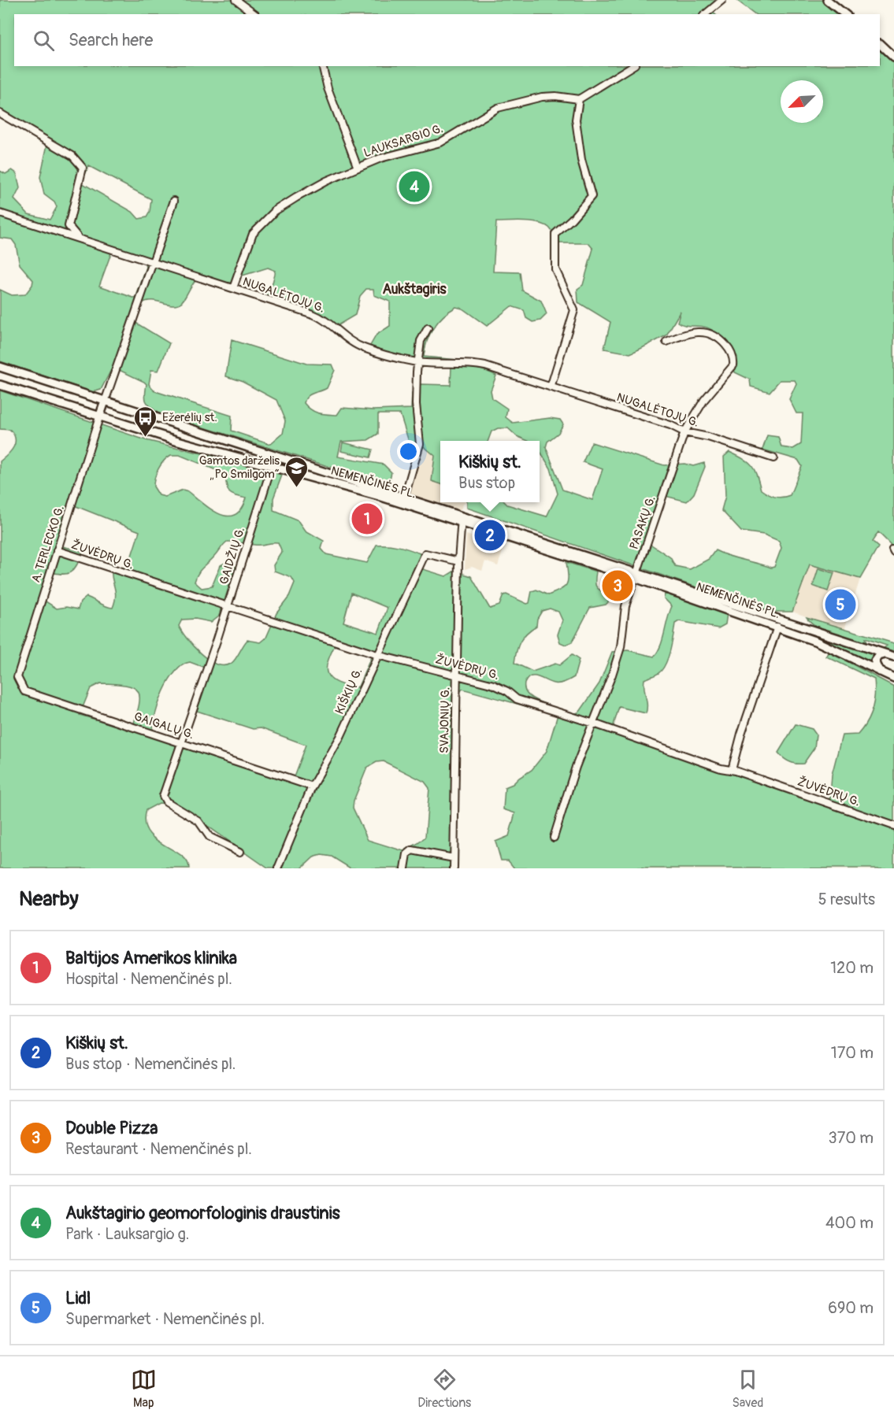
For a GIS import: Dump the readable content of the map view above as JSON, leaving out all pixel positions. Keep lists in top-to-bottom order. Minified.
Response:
{"streets":{"main road":["NEMENČINĖS PL."],"street":["LAUKSARGIO G.","NUGALĖTOJŲ G.","PASAKŲ G.","A. TERLECKO G.","ŽUVĖDRŲ G.","GAIDŽIŲ G.","KIŠKIŲ G.","SVAJONIŲ G.","GAIGALŲ G."]},"crossings":[["LAUKSARGIO G.","NUGALĖTOJŲ G."],["NUGALĖTOJŲ G.","PASAKŲ G."],["NEMENČINĖS PL.","PASAKŲ G."],["NEMENČINĖS PL.","A. TERLECKO G."],["NEMENČINĖS PL.","SVAJONIŲ G."],["PASAKŲ G.","ŽUVĖDRŲ G."],["A. TERLECKO G.","ŽUVĖDRŲ G."],["A. TERLECKO G.","GAIGALŲ G."],["ŽUVĖDRŲ G.","GAIDŽIŲ G."],["ŽUVĖDRŲ G.","KIŠKIŲ G."],["ŽUVĖDRŲ G.","SVAJONIŲ G."],["GAIDŽIŲ G.","GAIGALŲ G."],["KIŠKIŲ G.","SVAJONIŲ G."],["KIŠKIŲ G.","GAIGALŲ G."]],"districts":["Aukštagiris"],"places":{"bus stop":["Ežerėlių st."],"school or university":["Gamtos darželis „Po Smilgom“"]},"north":"bottom left","page":{"search":"Search here","pins":["4","1","2","3","5"],"popup":["Kiškių st.","Bus stop"],"heading":["Nearby","5 results"],"list":[{"mark":"1","name":"Baltijos Amerikos klinika","note":"Hospital · Nemenčinės pl.","value":"120 m"},{"mark":"2","name":"Kiškių st.","note":"Bus stop · Nemenčinės pl.","value":"170 m"},{"mark":"3","name":"Double Pizza","note":"Restaurant · Nemenčinės pl.","value":"370 m"},{"mark":"4","name":"Aukštagirio geomorfologinis draustinis","note":"Park · Lauksargio g.","value":"400 m"},{"mark":"5","name":"Lidl","note":"Supermarket · Nemenčinės pl.","value":"690 m"}],"nav":["Map","Directions","Saved"]}}
